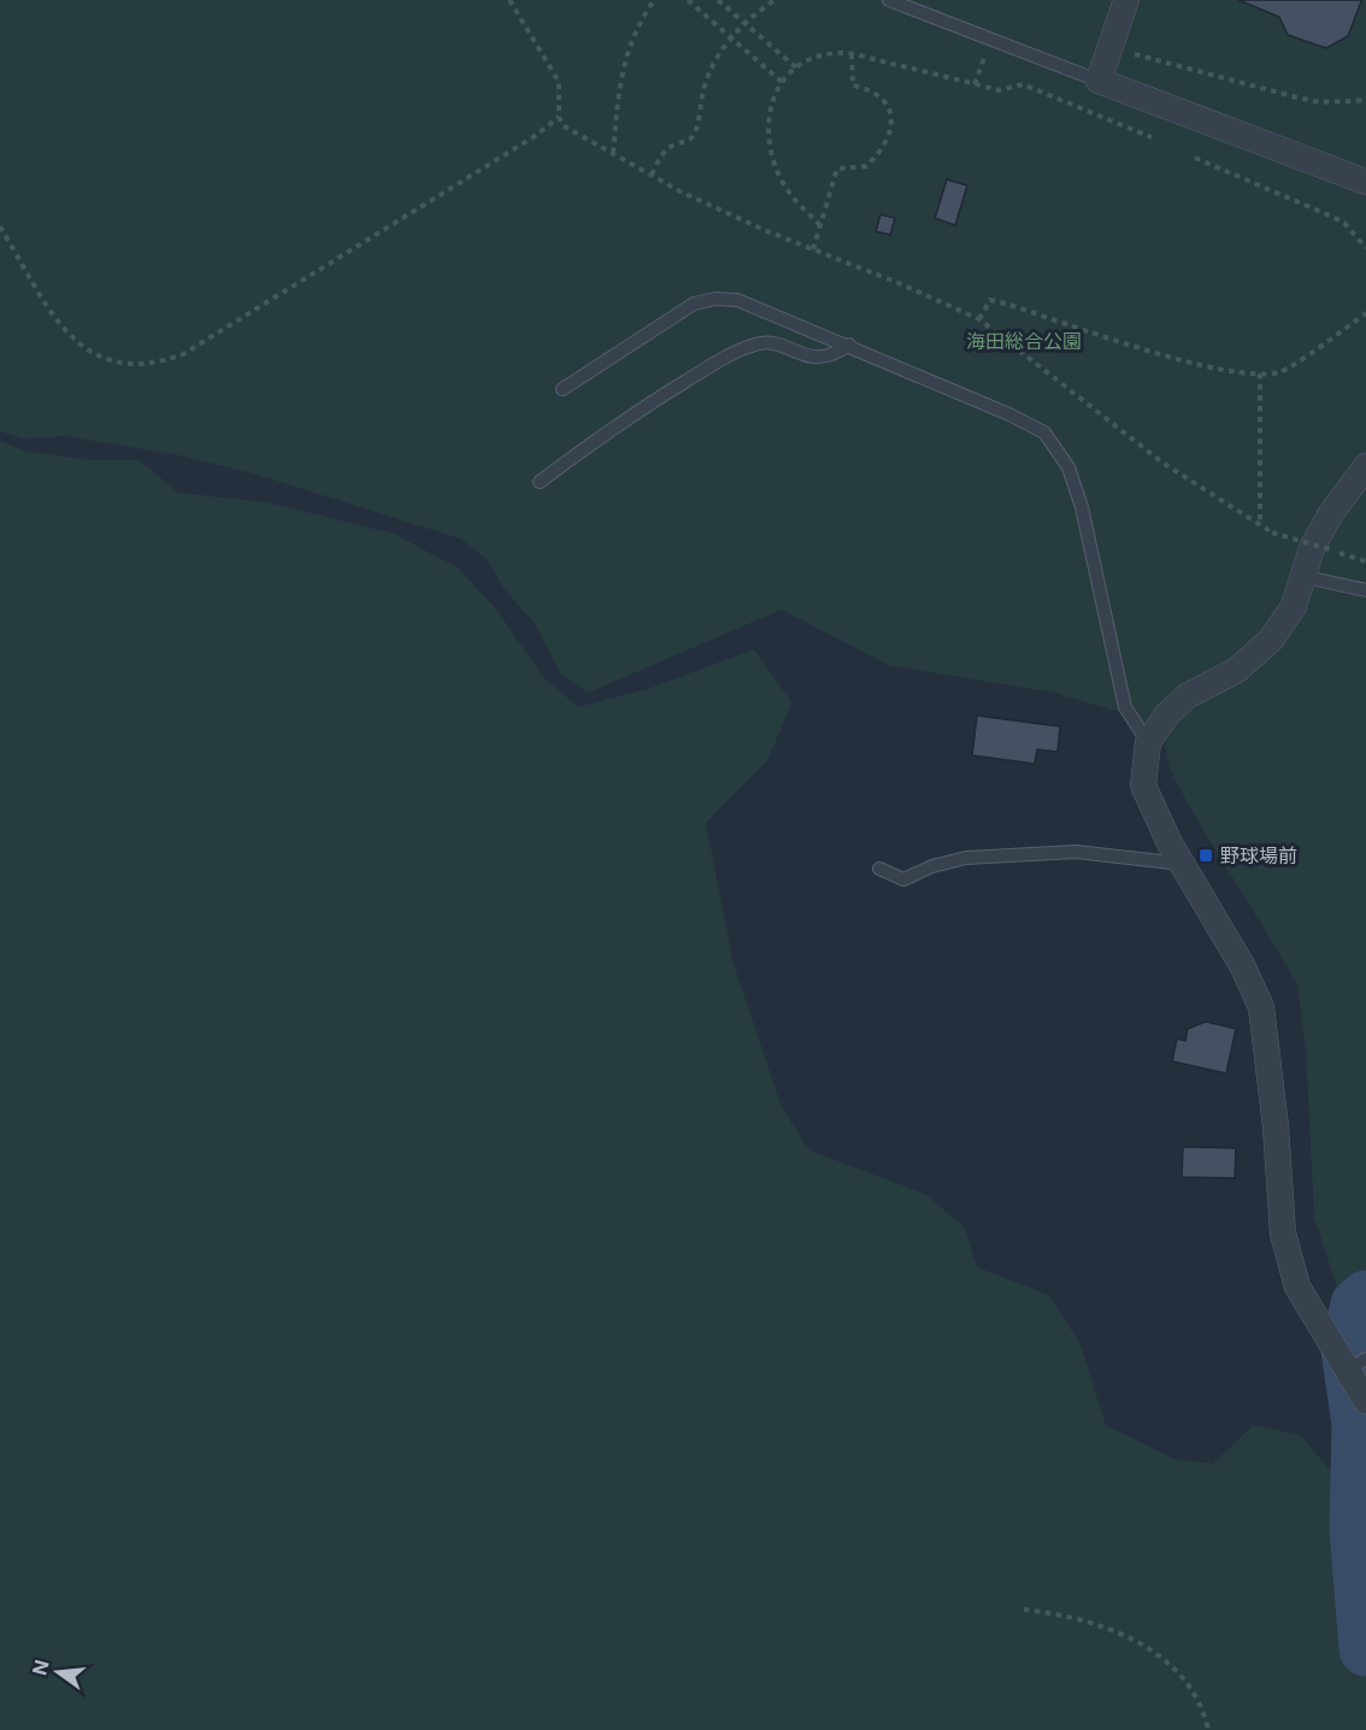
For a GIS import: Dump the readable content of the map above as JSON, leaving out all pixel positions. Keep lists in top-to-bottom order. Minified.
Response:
{"parks":["海田総合公園"],"places":{"transit":["野球場前"]},"north":"left"}
